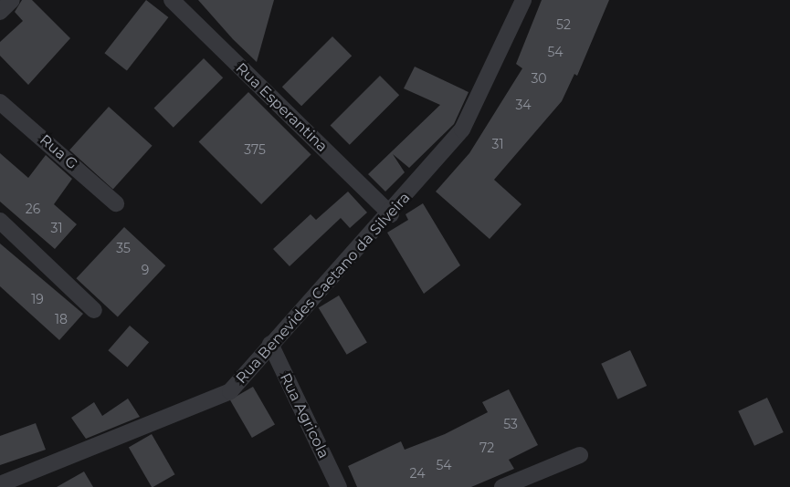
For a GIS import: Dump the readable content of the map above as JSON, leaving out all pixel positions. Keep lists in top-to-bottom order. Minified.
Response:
{"streets":{"street":["Rua Esperantina","Rua G","Rua Benevides Caetano da Silveira","Rua Agricola"]},"crossings":[["Rua Esperantina","Rua Benevides Caetano da Silveira"],["Rua Benevides Caetano da Silveira","Rua Agricola"]],"house_numbers":["52","54","30","34","31","375","26","31","35","9","19","18","53","72","54","24"]}
